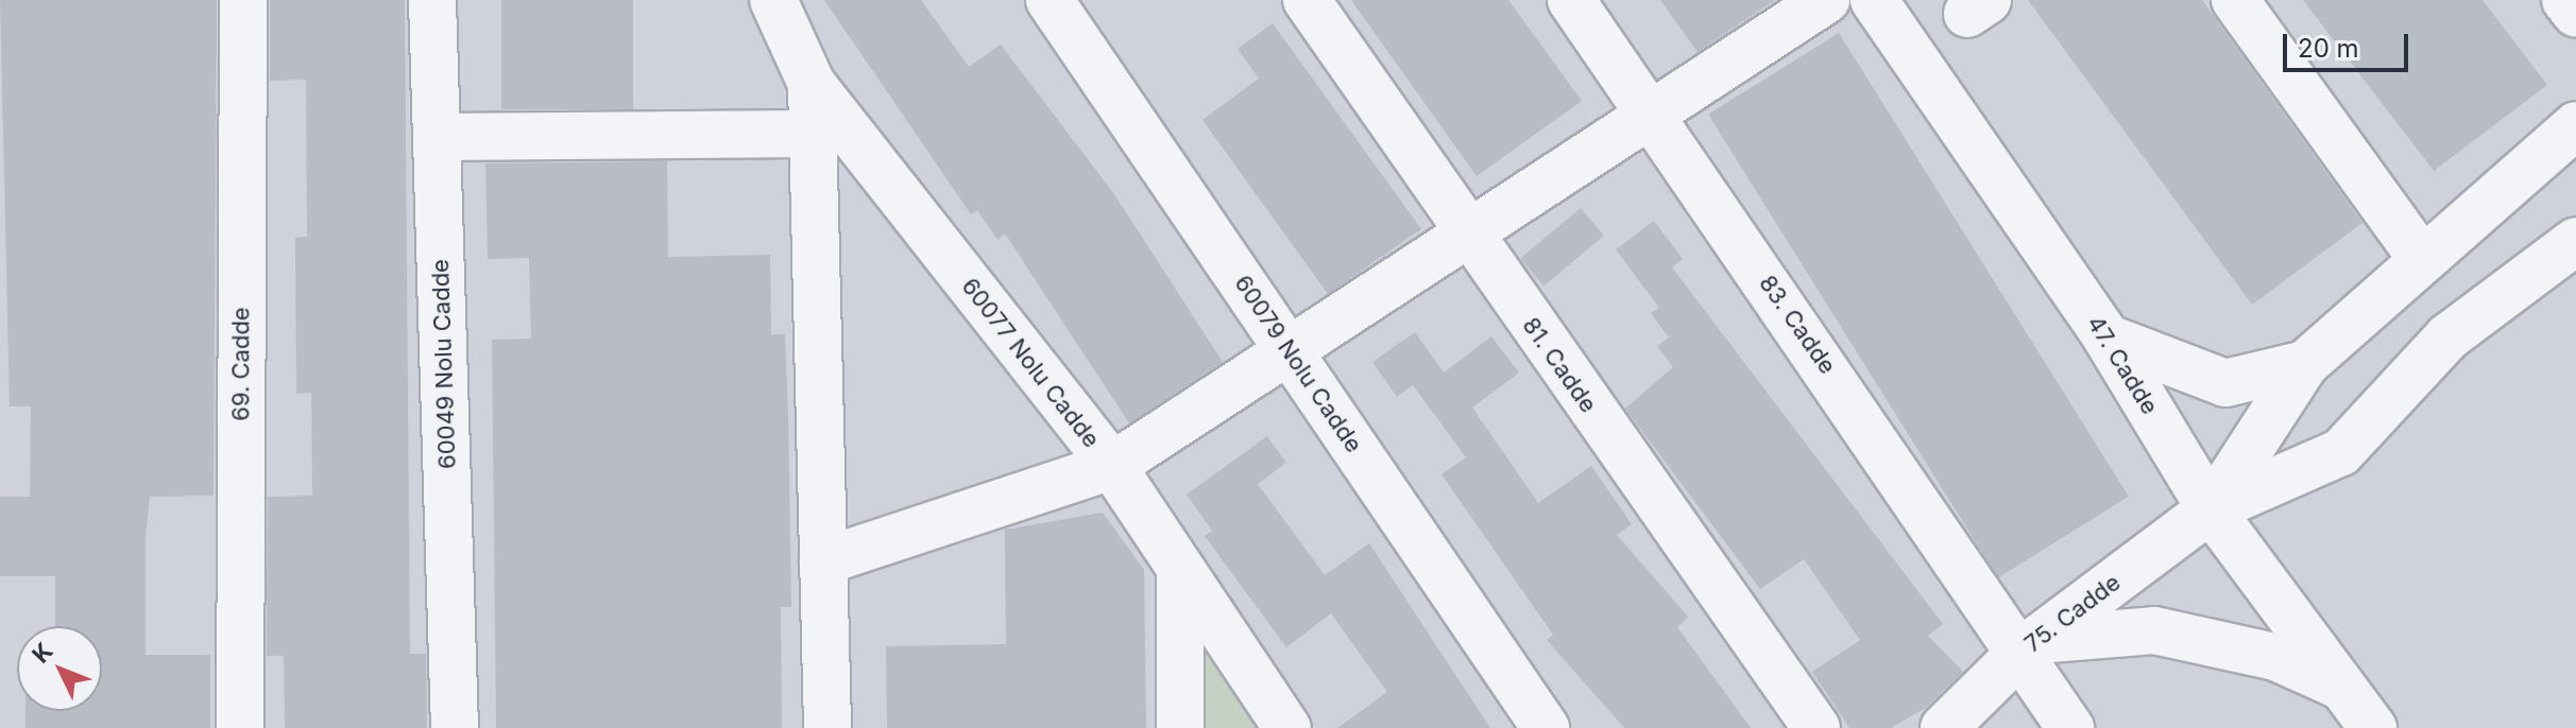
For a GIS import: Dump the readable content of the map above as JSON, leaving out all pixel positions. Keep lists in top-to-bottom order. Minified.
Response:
{"streets":{"street":["83. Cadde","60077 Nolu Cadde","69. Cadde","60049 Nolu Cadde","60079 Nolu Cadde","81. Cadde","47. Cadde","75. Cadde"]},"crossings":[["83. Cadde","75. Cadde"],["47. Cadde","75. Cadde"]],"scale_bar":"20 m","north":"top left"}
